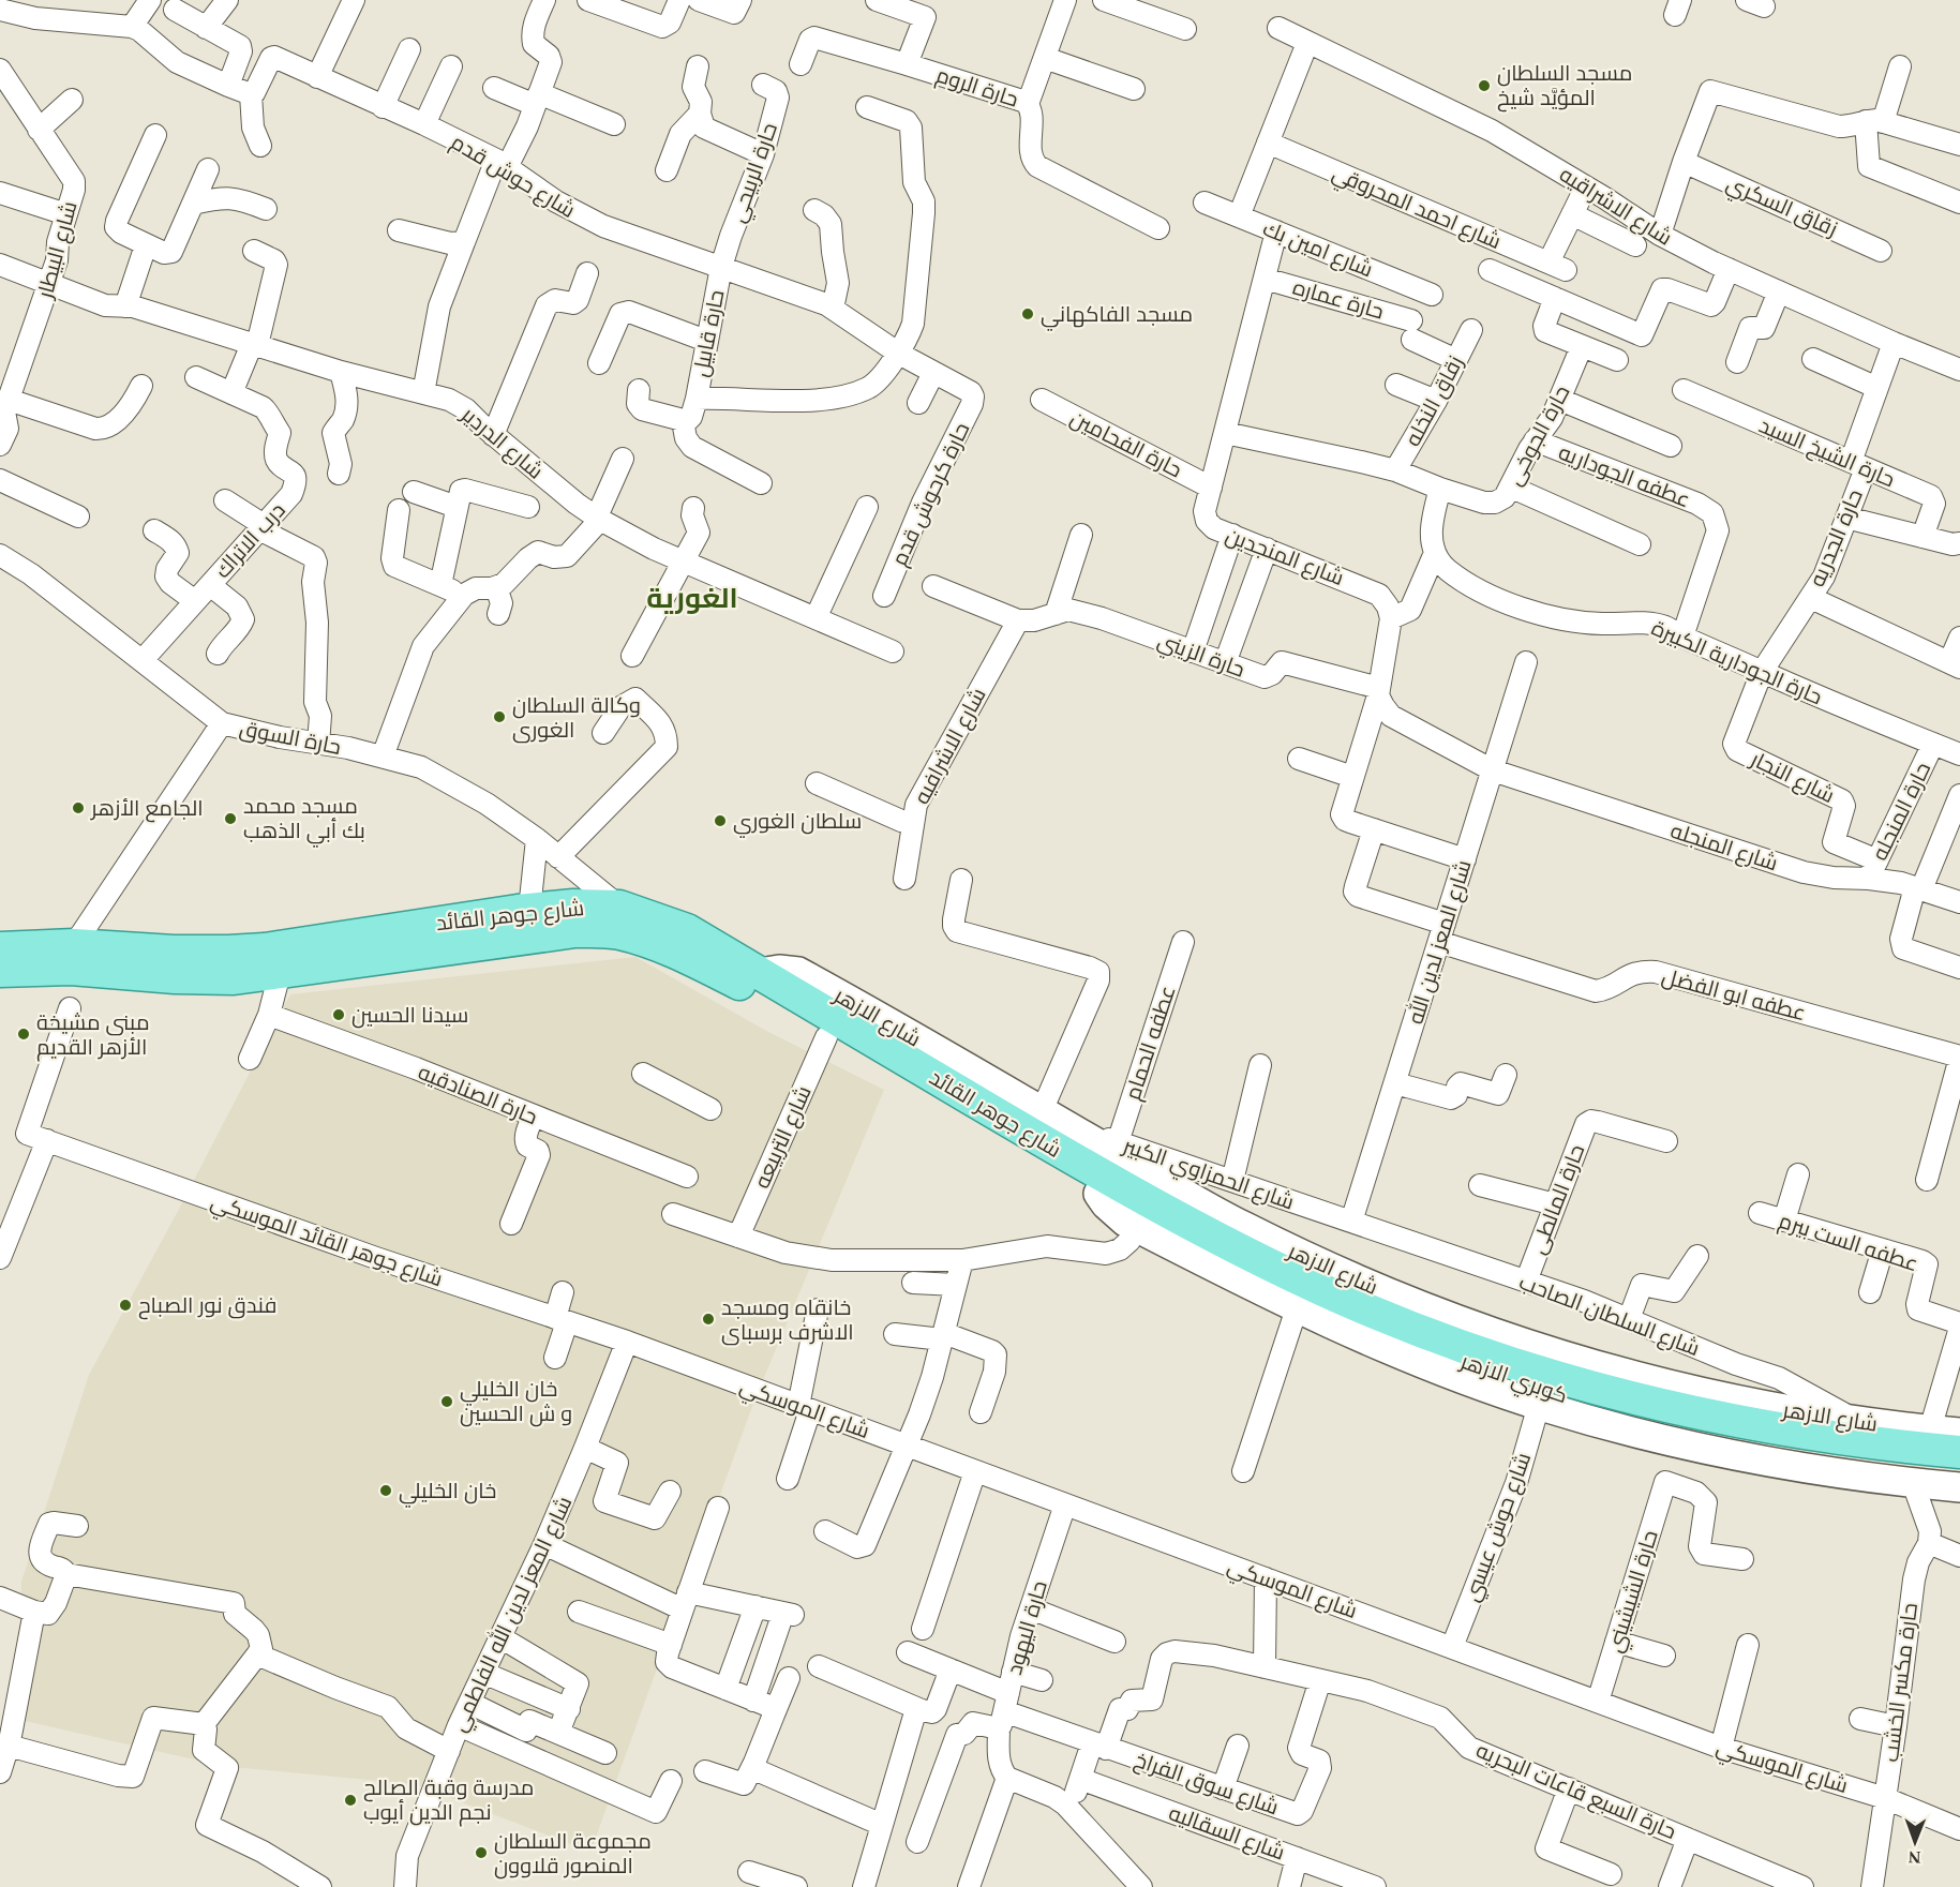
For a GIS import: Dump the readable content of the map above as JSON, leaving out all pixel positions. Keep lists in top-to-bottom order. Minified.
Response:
{"streets":{"main road":["شارع جوهر القائد","شارع الازهر","كوبري الازهر"],"street":["حارة الروم","حارة الربيحي","شارع حوش قدم","شارع الاشراقيه","زقاق السكري","شارع احمد المحروقي","شارع امين بك","شارع البيطار","حارة عماره","حارة قابيل","زقاق النخله","حارة الجوخى","شارع الدردير","حارة الفحامين","حارة الشيخ السيد","عطفه الجوداريه","حارة كرحوش قدم","حارة الجدريه","درب الاتراك","شارع المنجدين","حارة الزيني","حارة الجودارية الكبيرة","حارة السوق","شارع الاشرافيه","شارع النجار","حارة المنجله","شارع المنجله","شارع المعز لدين الله","عطفه ابو الفضل","عطفه الحمام","حارة الصنادقيه","شارع التربيعه","شارع الحمزاوي الكبير","حارة المالطى","شارع جوهر القائد الموسكي","عطفه الست بيرم","شارع السلطان الصاحب","شارع الموسكي","شارع حوش عيسي","حارة الشيشيني","شارع المعز لدين الله الفاطمي","حارة اليهود","حارة مكسر الخشب","شارع سوق الفراخ","حارة السبع قاعات البحريه","شارع السقاليه"]},"crossings":[["حارة الربيحي","شارع حوش قدم"],["حارة الربيحي","حارة قابيل"],["شارع حوش قدم","حارة قابيل"],["شارع حوش قدم","حارة كرحوش قدم"],["شارع الاشراقيه","حارة الجدريه"],["شارع امين بك","شارع المنجدين"],["شارع البيطار","شارع الدردير"],["حارة عماره","زقاق النخله"],["حارة عماره","شارع المنجدين"],["حارة الجوخى","عطفه الجوداريه"],["حارة الفحامين","شارع المنجدين"],["حارة الشيخ السيد","حارة الجدريه"],["عطفه الجوداريه","حارة الجودارية الكبيرة"],["حارة الجدريه","حارة الجودارية الكبيرة"],["حارة الجدريه","شارع النجار"],["درب الاتراك","حارة السوق"],["حارة الزيني","شارع الاشرافيه"],["حارة الجودارية الكبيرة","شارع النجار"],["حارة الجودارية الكبيرة","حارة المنجله"],["حارة السوق","شارع جوهر القائد"],["شارع النجار","حارة المنجله"],["شارع النجار","شارع المنجله"],["حارة المنجله","شارع المنجله"],["شارع المنجله","شارع المعز لدين الله"],["شارع جوهر القائد","شارع الازهر"],["شارع جوهر القائد","شارع التربيعه"],["شارع جوهر القائد","كوبري الازهر"],["شارع المعز لدين الله","عطفه ابو الفضل"],["شارع المعز لدين الله","شارع الحمزاوي الكبير"],["شارع المعز لدين الله","شارع السلطان الصاحب"],["شارع الازهر","شارع الحمزاوي الكبير"],["شارع الازهر","شارع السلطان الصاحب"],["عطفه الحمام","شارع الحمزاوي الكبير"],["شارع الحمزاوي الكبير","شارع السلطان الصاحب"],["حارة المالطى","شارع السلطان الصاحب"],["شارع جوهر القائد الموسكي","شارع الموسكي"],["شارع جوهر القائد الموسكي","شارع المعز لدين الله الفاطمي"],["شارع الموسكي","شارع حوش عيسي"],["شارع الموسكي","حارة الشيشيني"],["شارع الموسكي","شارع المعز لدين الله الفاطمي"],["شارع الموسكي","حارة اليهود"],["شارع الموسكي","حارة مكسر الخشب"],["حارة اليهود","شارع سوق الفراخ"],["شارع سوق الفراخ","حارة السبع قاعات البحريه"]],"districts":["الغورية"],"places":["مسجد السلطان المؤيَّد شيخ","مسجد الفاكهاني","وكالة السلطان الغورى","الجامع الأزهر","مسجد محمد بك أبي الذهب","سلطان الغوري","سيدنا الحسين","مبنى مشيخة الأزهر القديم","فندق نور الصباح","خانقاه ومسجد الاشرف برسباى","خان الخليلي و ش الحسين","خان الخليلي","مدرسة وقبة الصالح نجم الدين أيوب","مجموعة السلطان المنصور قلاوون"],"north":"bottom"}
